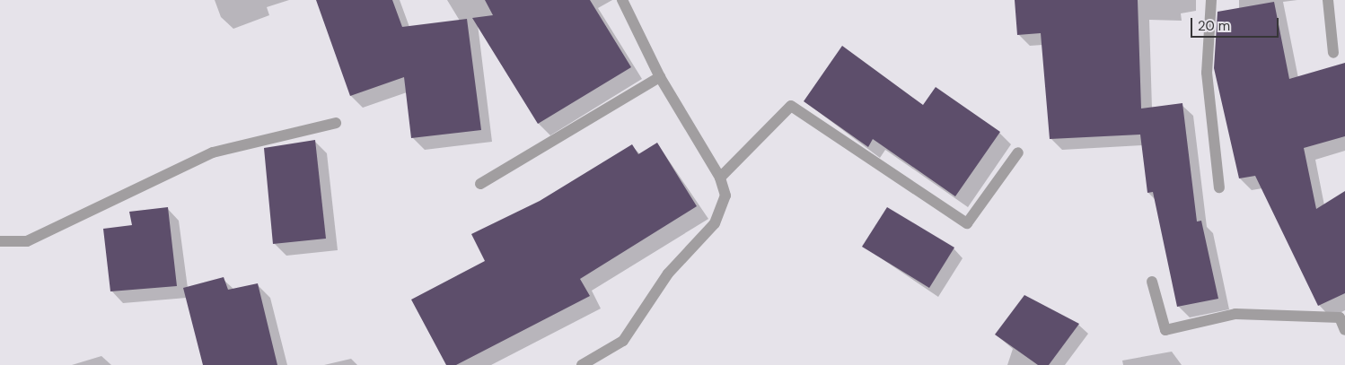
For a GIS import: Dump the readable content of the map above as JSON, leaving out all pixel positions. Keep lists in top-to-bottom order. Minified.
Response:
{"scale_bar":"20 m"}
